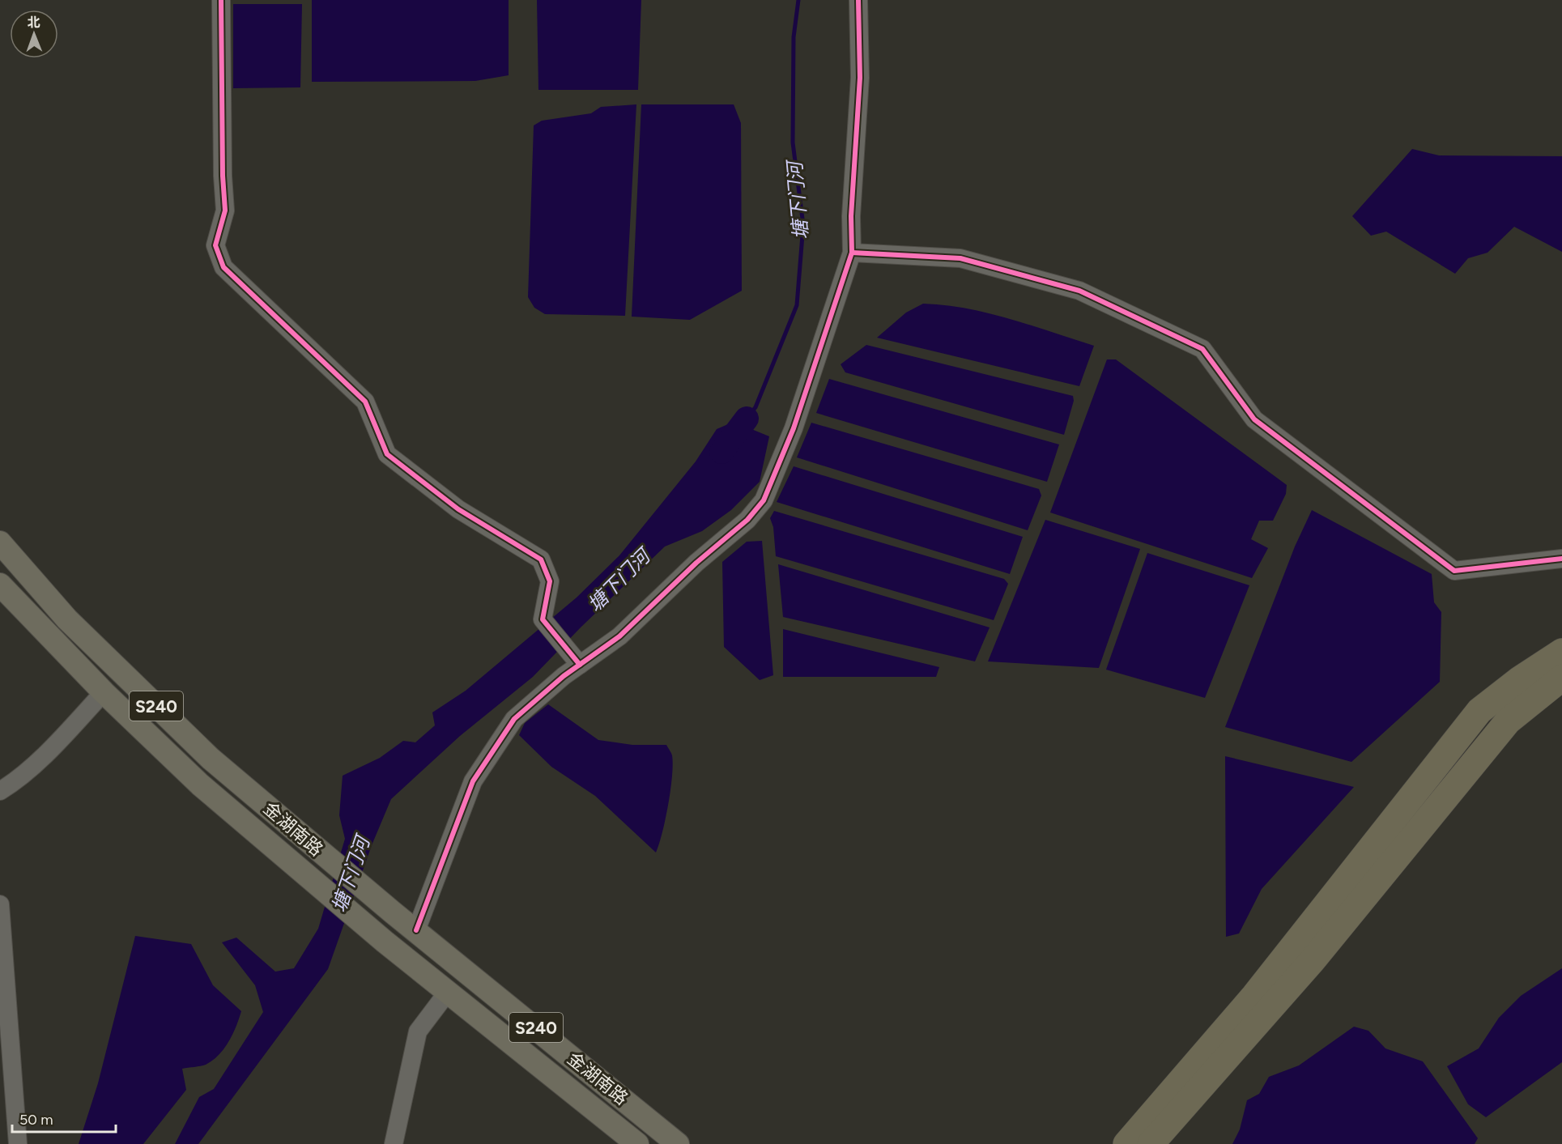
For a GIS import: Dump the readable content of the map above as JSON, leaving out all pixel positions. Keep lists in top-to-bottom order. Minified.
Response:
{"streets":{"main road":["S240","金湖南路"]},"water":["塘下门河"],"scale_bar":"50 m","north":"top"}
